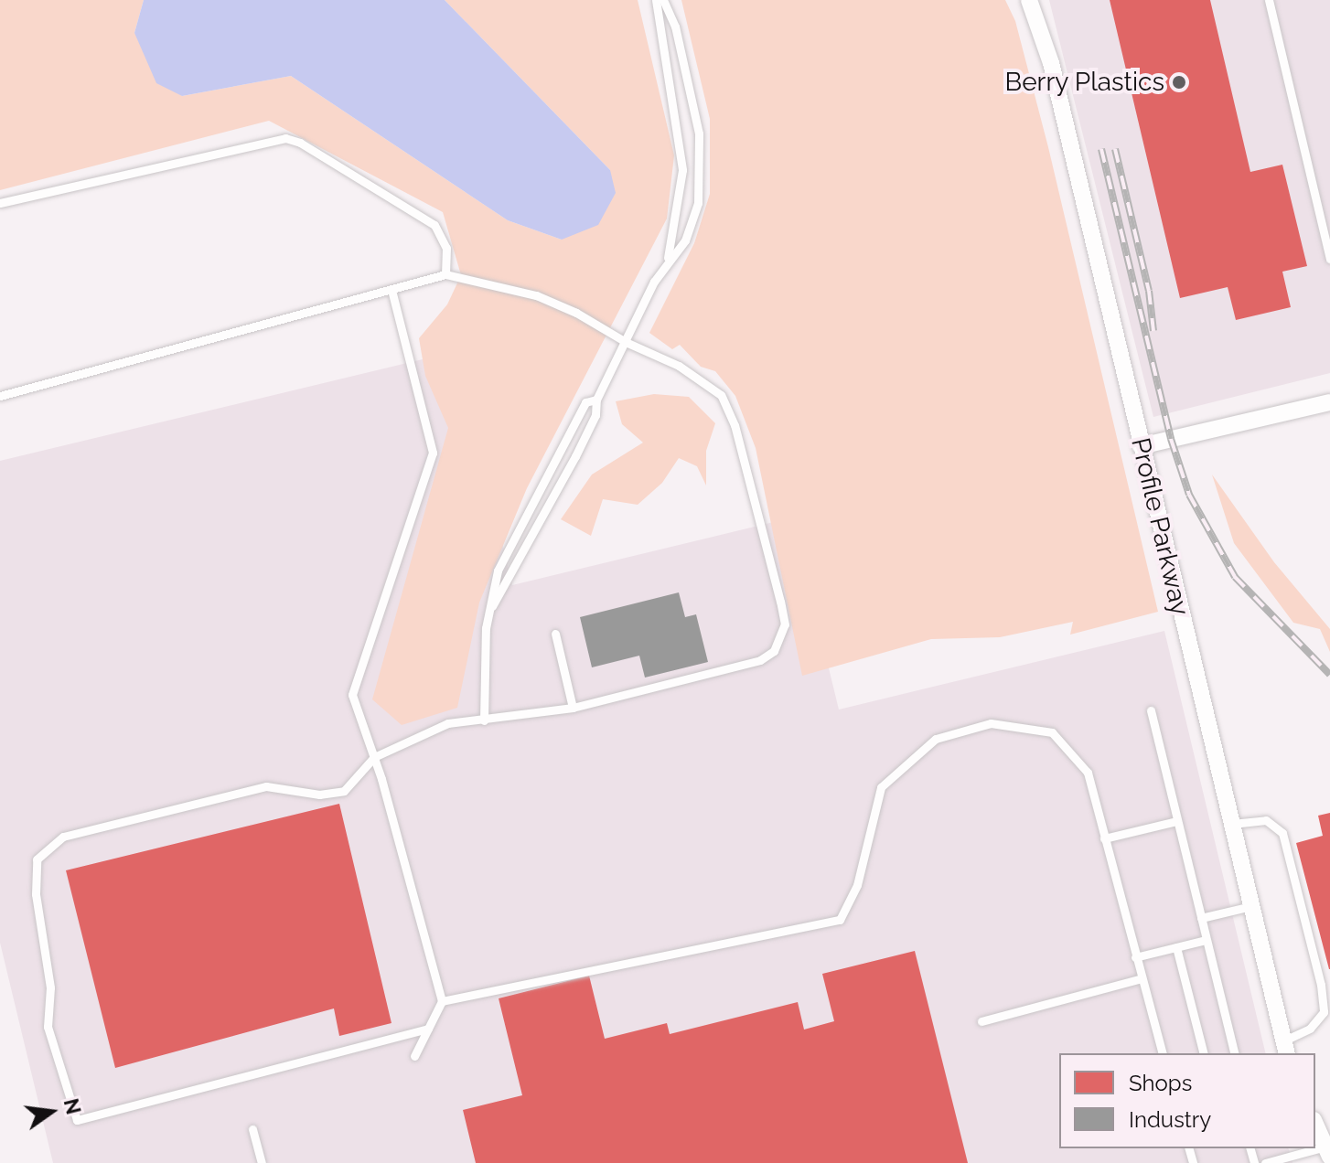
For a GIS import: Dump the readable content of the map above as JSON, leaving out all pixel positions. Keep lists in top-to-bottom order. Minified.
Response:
{"streets":{"street":["Profile Parkway"]},"places":["Berry Plastics"],"legend":["Shops","Industry"],"north":"right"}
